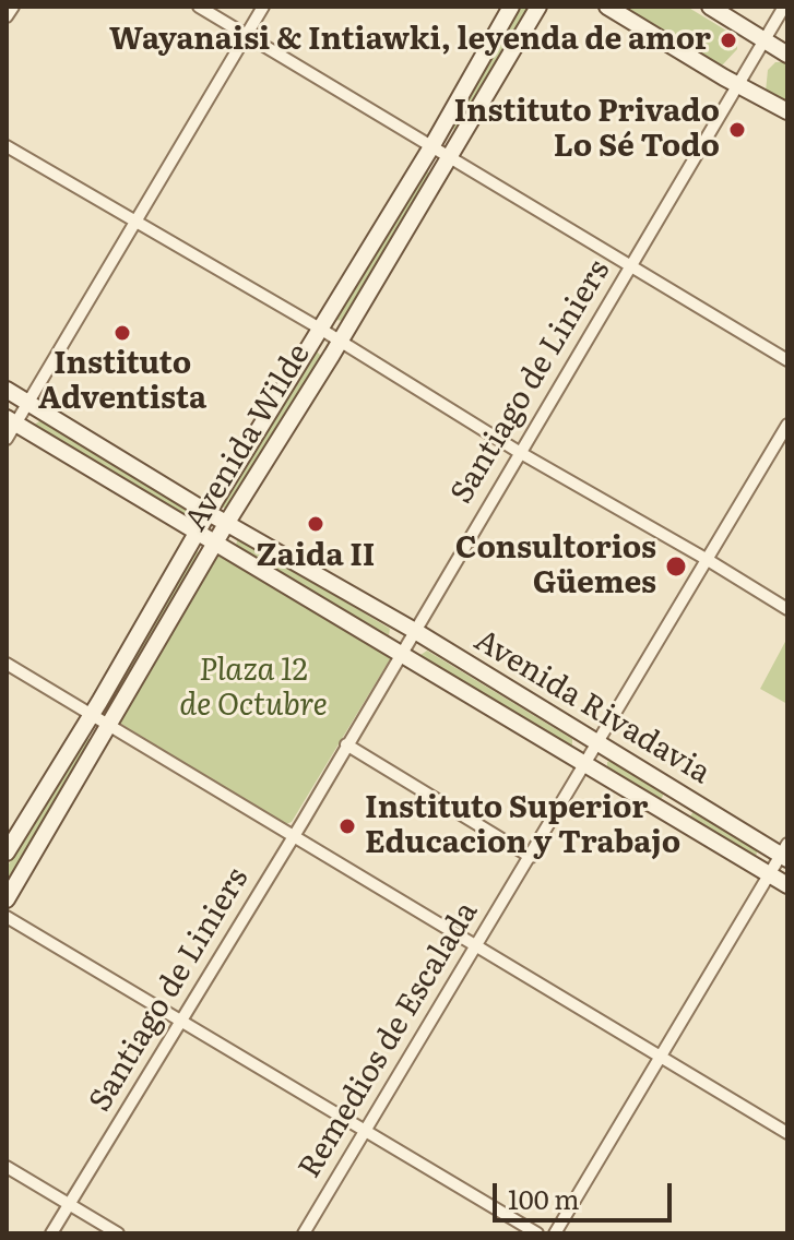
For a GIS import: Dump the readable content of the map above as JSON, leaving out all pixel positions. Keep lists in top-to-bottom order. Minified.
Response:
{"streets":{"main road":["Avenida Wilde","Avenida Rivadavia"],"street":["Santiago de Liniers","Remedios de Escalada"]},"crossings":[["Santiago de Liniers","Avenida Rivadavia"],["Avenida Wilde","Avenida Rivadavia"],["Avenida Rivadavia","Remedios de Escalada"]],"parks":["Plaza 12 de Octubre"],"places":["Wayanaisi & Intiawki, leyenda de amor","Instituto Privado Lo Sé Todo","Instituto Adventista","Zaida II","Consultorios Güemes","Instituto Superior Educacion y Trabajo"],"scale_bar":"100 m"}
